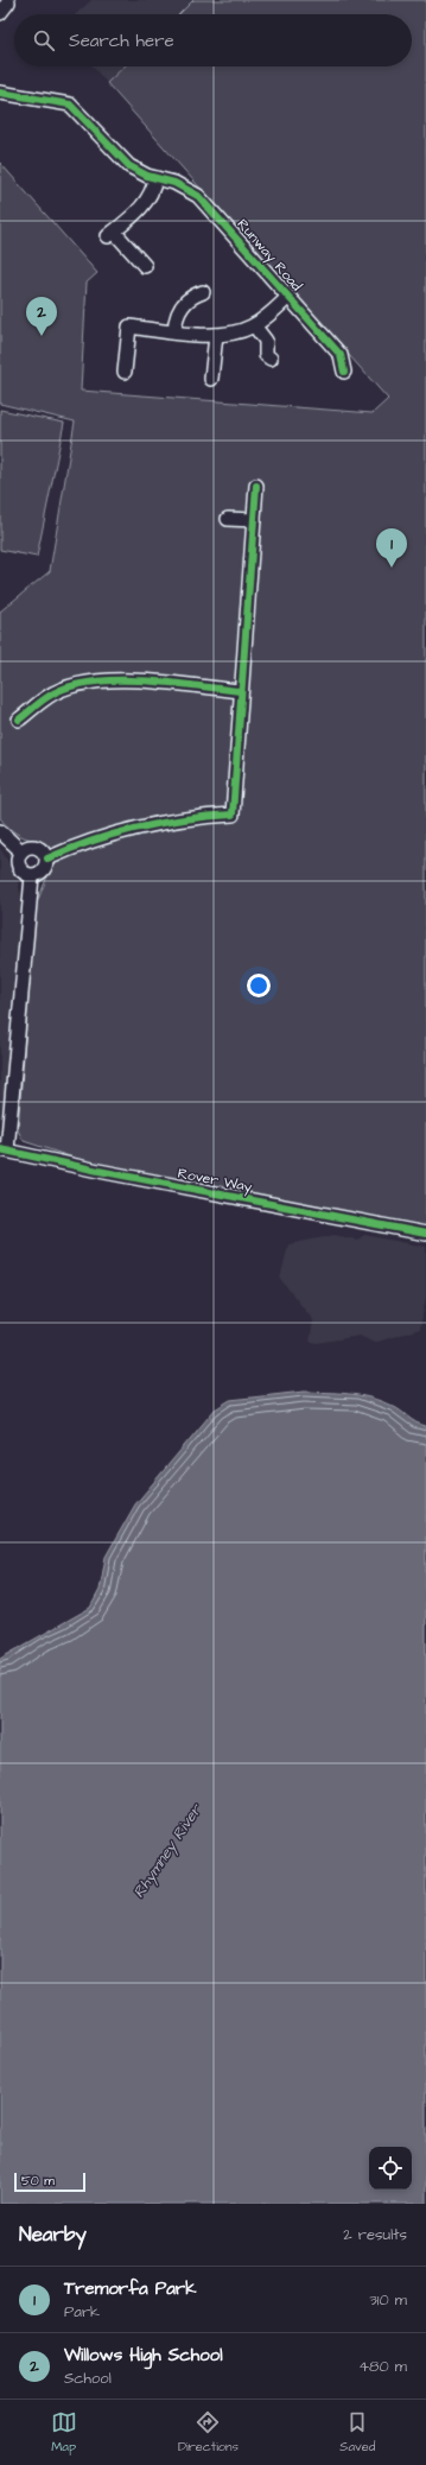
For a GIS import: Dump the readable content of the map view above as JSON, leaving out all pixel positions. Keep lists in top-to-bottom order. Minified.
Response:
{"streets":{"street":["Runway Road","Rover Way"]},"water":["Rhymney River"],"scale_bar":"50 m","page":{"search":"Search here","pins":["2","1"],"scale":"50 m","heading":["Nearby","2 results"],"list":[{"mark":"1","name":"Tremorfa Park","note":"Park","value":"310 m"},{"mark":"2","name":"Willows High School","note":"School","value":"480 m"}],"nav":["Map","Directions","Saved"]}}
